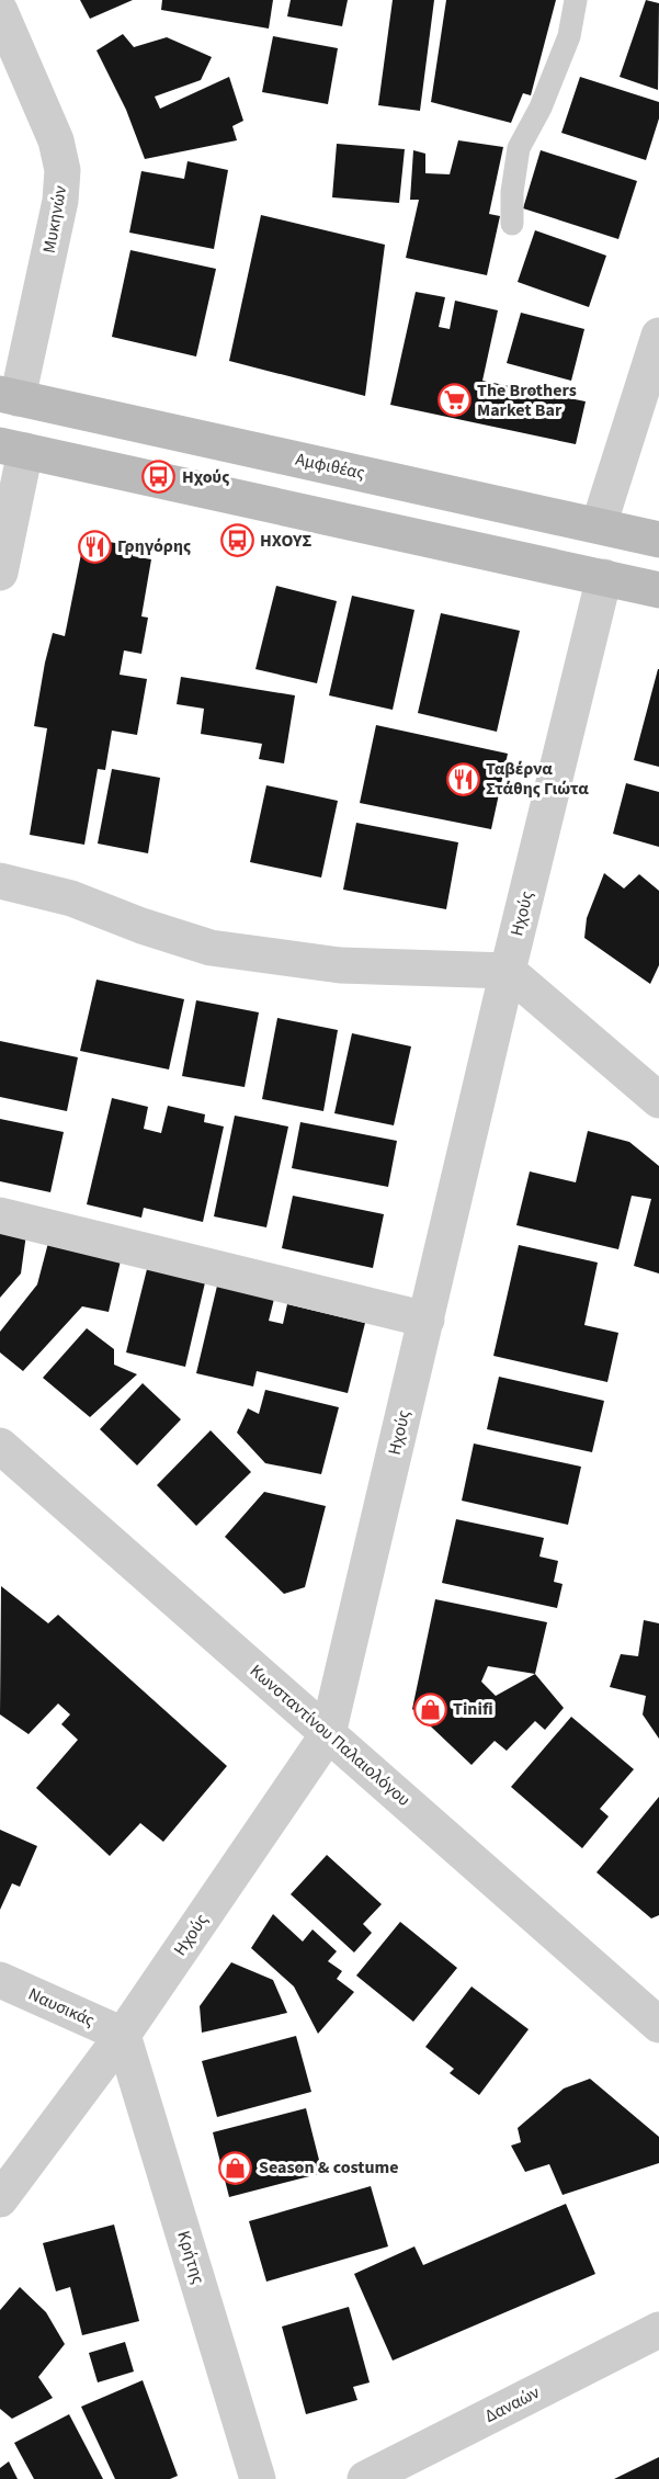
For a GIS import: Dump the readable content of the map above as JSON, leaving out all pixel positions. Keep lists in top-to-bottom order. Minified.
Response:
{"streets":{"main road":["Αμφιθέας"],"street":["Μυκηνών","Ηχούς","Κωνσταντίνου Παλαιολόγου","Ναυσικάς","Κρήτης","Δαναών"]},"crossings":[["Μυκηνών","Αμφιθέας"],["Ηχούς","Κωνσταντίνου Παλαιολόγου"],["Ηχούς","Ναυσικάς"],["Ηχούς","Κρήτης"],["Ναυσικάς","Κρήτης"]],"places":{"supermarket":["The Brothers Market Bar"],"bus stop":["Ηχούς","ΗΧΟΥΣ"],"restaurant":["Γρηγόρης","Ταβέρνα Στάθης Γιώτα"],"shop":["Tinifi","Season & costume"]}}
